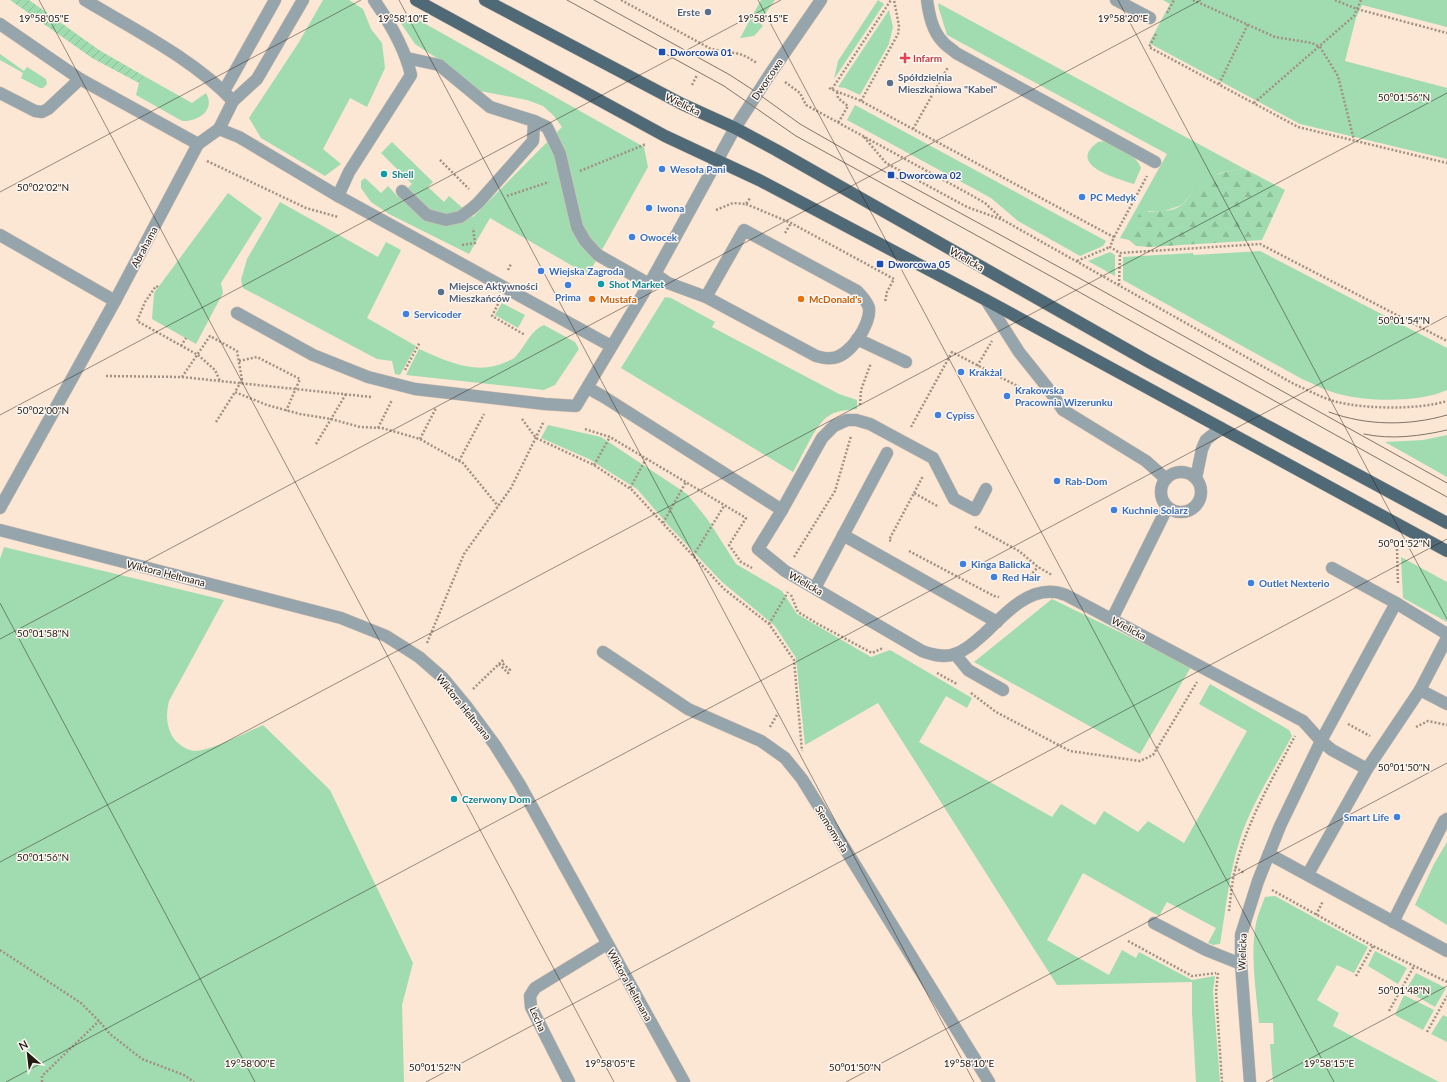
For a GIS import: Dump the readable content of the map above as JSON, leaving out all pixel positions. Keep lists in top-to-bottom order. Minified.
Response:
{"streets":{"main road":["Wielicka"],"street":["Dworcowa","Abrahama","Wiktora Heltmana","Siemomysła","Lecha"]},"crossings":[["Dworcowa","Wielicka"],["Wiktora Heltmana","Lecha"]],"places":{"other":["Erste","Spółdzielnia Mieszkaniowa \"Kabel\"","Wesoła Pani","Shell","PC Medyk","Iwona","Owocek","Wiejska Zagroda","Shot Market","Prima","Miejsce Aktywności Mieszkańców","Mustafa","McDonald's","Servicoder","Krakżal","Krakowska Pracownia Wizerunku","Cypiss","Rab-Dom","Kuchnie Solarz","Kinga Balicka","Red Hair","Outlet Nexterio","Czerwony Dom","Smart Life"],"transit":["Dworcowa 01","Dworcowa 02","Dworcowa 05"],"health":["Infarm"]},"north":"top left","coordinates":["19°58'05\"E","19°58'10\"E","19°58'15\"E","19°58'20\"E","50°01'56\"N","50°02'02\"N","50°01'54\"N","50°02'00\"N","50°01'52\"N","50°01'58\"N","50°01'50\"N","50°01'48\"N","19°58'00\"E"]}
